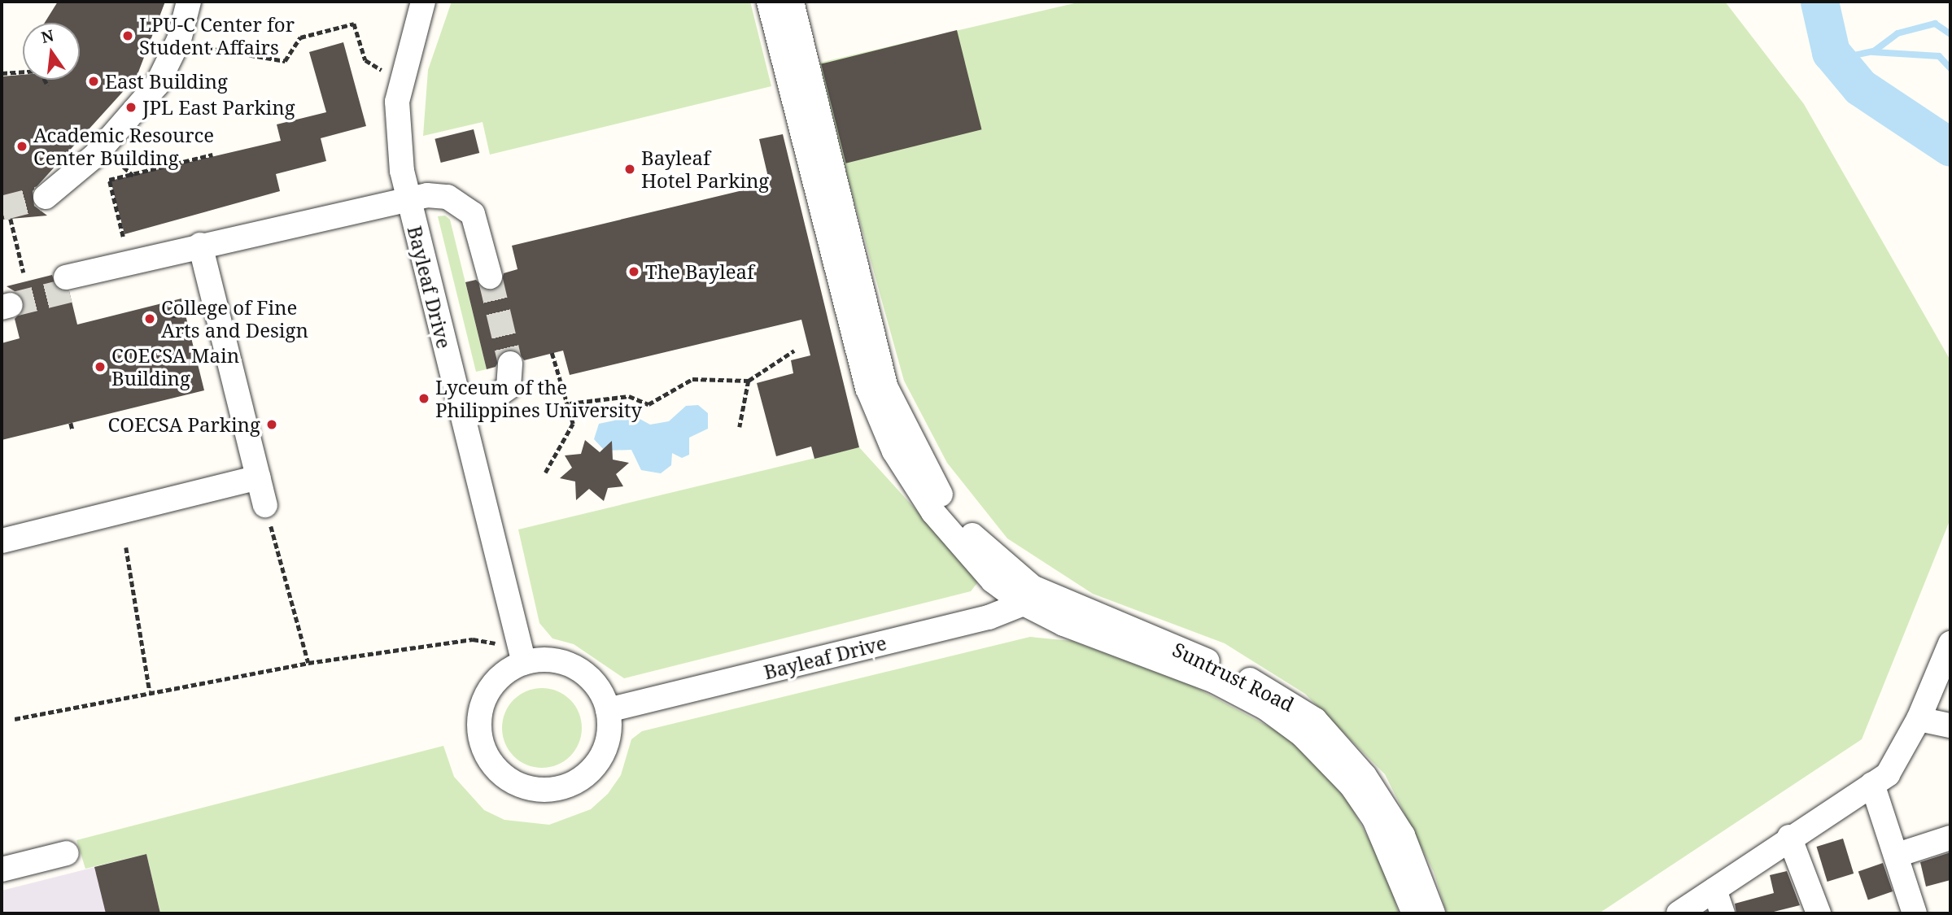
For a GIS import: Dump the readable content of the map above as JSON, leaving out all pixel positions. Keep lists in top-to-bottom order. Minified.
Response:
{"streets":{"street":["Bayleaf Drive","Suntrust Road"]},"crossings":[["Bayleaf Drive","Suntrust Road"]],"places":["LPU-C Center for Student Affairs","East Building","JPL East Parking","Academic Resource Center Building","Bayleaf Hotel Parking","The Bayleaf","College of Fine Arts and Design","COECSA Main Building","Lyceum of the Philippines University","COECSA Parking"],"north":"top"}
